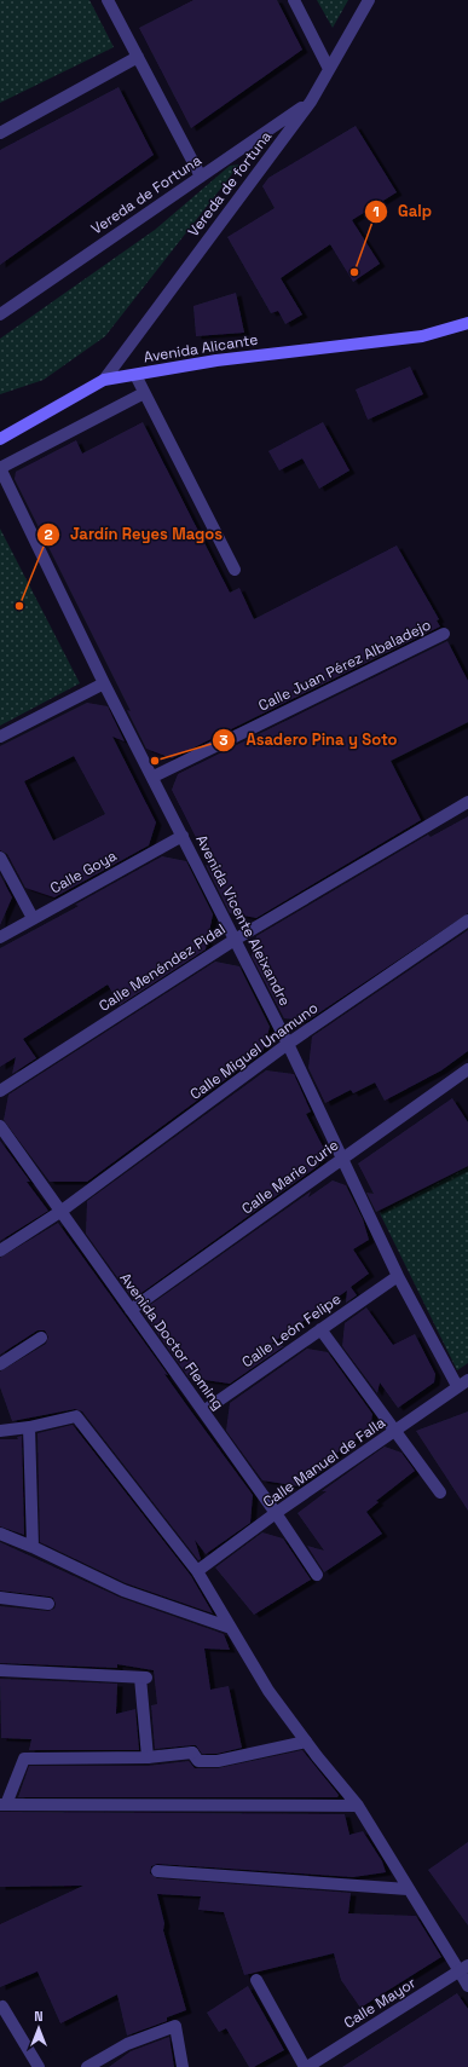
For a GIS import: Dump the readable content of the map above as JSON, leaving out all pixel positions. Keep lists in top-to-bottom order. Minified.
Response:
{"streets":{"main road":["Avenida Alicante"],"street":["Vereda de fortuna","Vereda de Fortuna","Calle Juan Pérez Albaladejo","Calle Goya","Avenida Vicente Aleixandre","Calle Menéndez Pidal","Calle Miguel Unamuno","Calle Marie Curie","Calle León Felipe","Avenida Doctor Fleming","Calle Manuel de Falla","Calle Mayor"]},"crossings":[["Vereda de fortuna","Vereda de Fortuna"],["Vereda de fortuna","Avenida Alicante"],["Calle Juan Pérez Albaladejo","Avenida Vicente Aleixandre"],["Calle Goya","Avenida Vicente Aleixandre"],["Avenida Vicente Aleixandre","Calle Menéndez Pidal"],["Avenida Vicente Aleixandre","Calle Miguel Unamuno"],["Avenida Vicente Aleixandre","Calle Marie Curie"],["Avenida Vicente Aleixandre","Calle León Felipe"],["Avenida Vicente Aleixandre","Calle Manuel de Falla"],["Calle Miguel Unamuno","Avenida Doctor Fleming"],["Calle Marie Curie","Avenida Doctor Fleming"],["Calle León Felipe","Avenida Doctor Fleming"],["Avenida Doctor Fleming","Calle Manuel de Falla"]],"places":["Galp","Jardín Reyes Magos","Asadero Pina y Soto"],"north":"top"}
